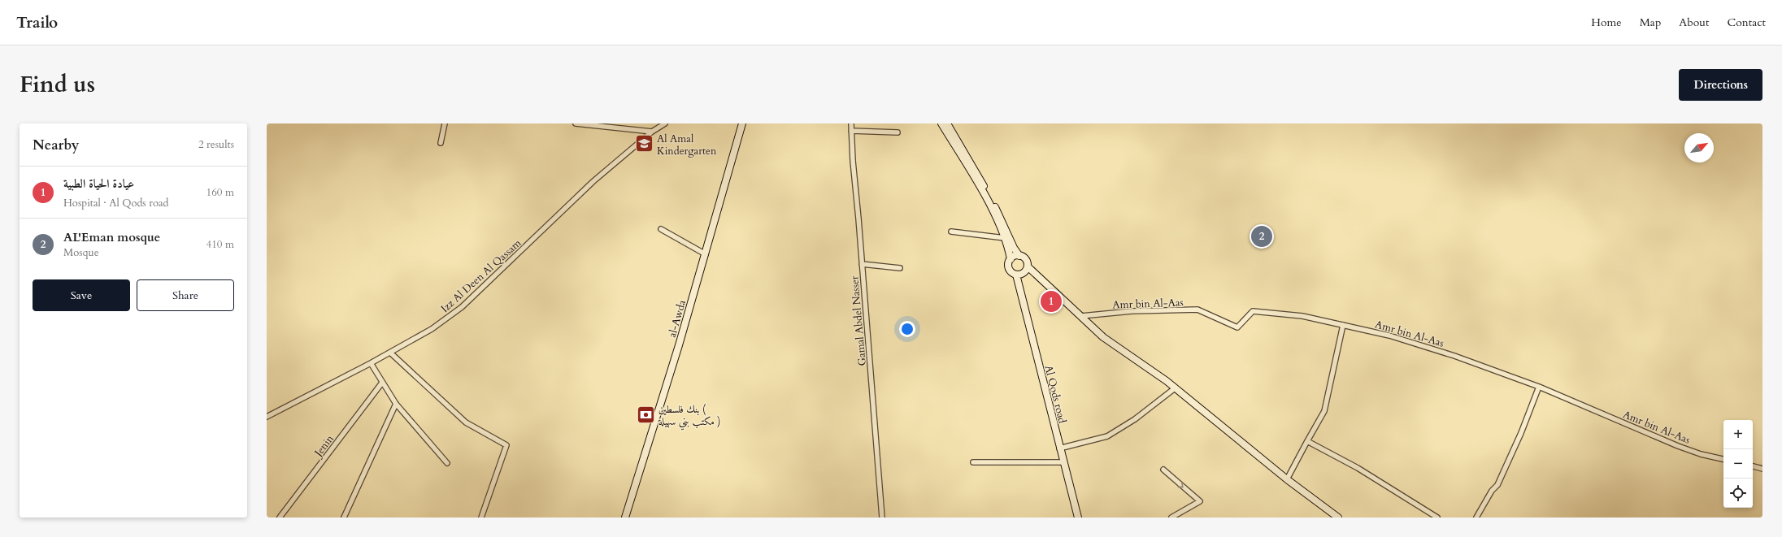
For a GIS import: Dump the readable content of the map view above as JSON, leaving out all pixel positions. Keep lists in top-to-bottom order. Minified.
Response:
{"streets":{"main road":["al-Awda","Al Qods road"],"street":["Izz Al Deen Al Qassam","Amr bin Al-Aas","Gamal Abdel Nasser","Jenin"]},"places":{"school or university":["Al Amal Kindergarten"],"bank":["بنك فلسطين ( مكتب بني سهيلة )"]},"north":"top right","page":{"header":"Trailo","nav":["Home","Map","About","Contact"],"title":"Find us","buttons":["Directions",["Save","Share"]],"heading":["Nearby","2 results"],"list":[{"mark":"1","name":"عيادة الحياة الطبية","note":"Hospital · Al Qods road","value":"160 m"},{"mark":"2","name":"AL'Eman mosque","note":"Mosque","value":"410 m"}],"pins":["2","1"],"map_buttons":["+","−"]}}
